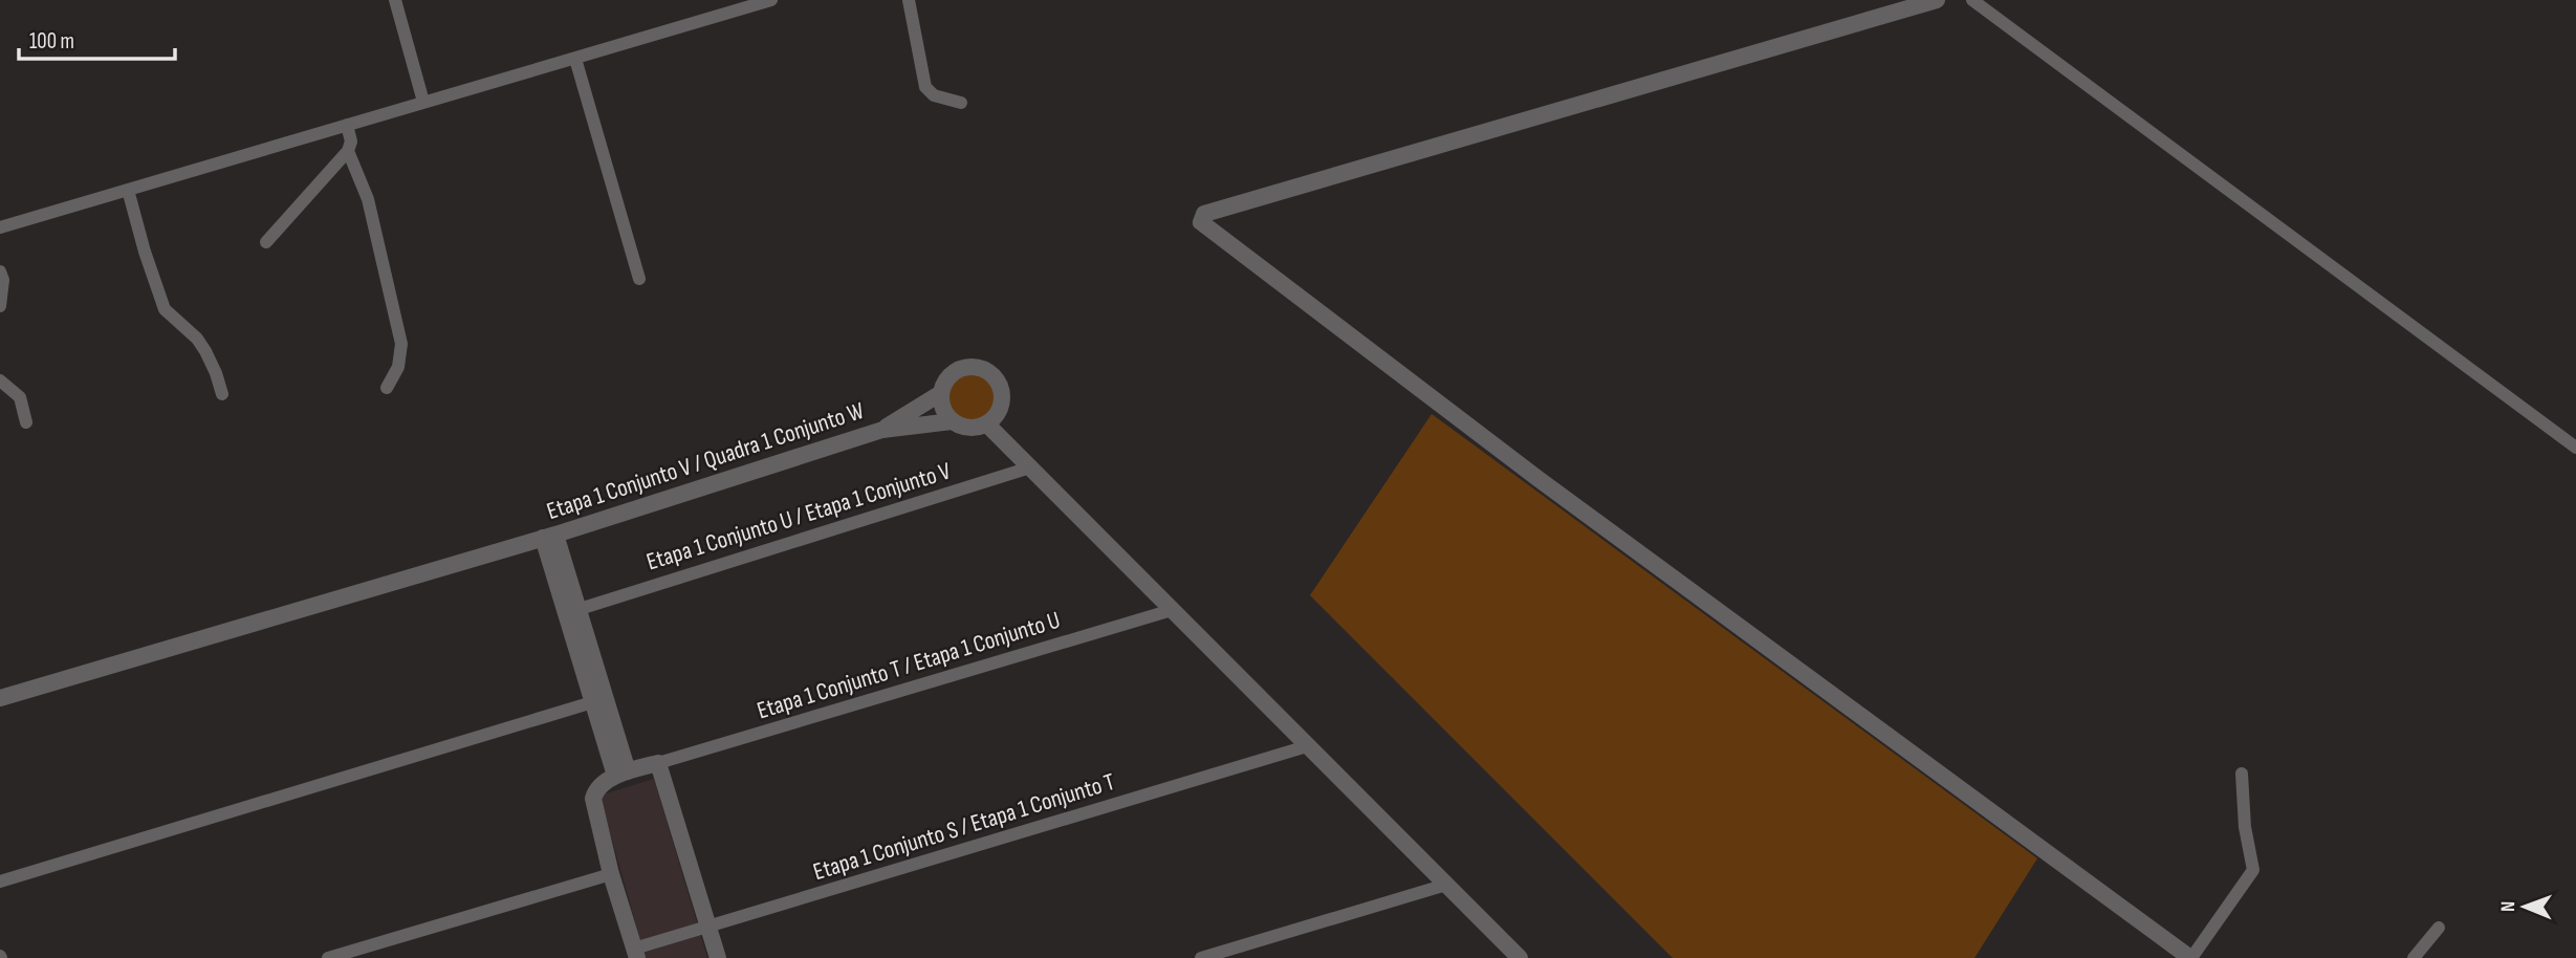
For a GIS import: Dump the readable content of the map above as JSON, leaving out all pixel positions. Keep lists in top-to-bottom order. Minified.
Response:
{"streets":{"street":["Etapa 1 Conjunto V / Quadra 1 Conjunto W","Etapa 1 Conjunto U / Etapa 1 Conjunto V","Etapa 1 Conjunto T / Etapa 1 Conjunto U","Etapa 1 Conjunto S / Etapa 1 Conjunto T"]},"scale_bar":"100 m","north":"left"}
